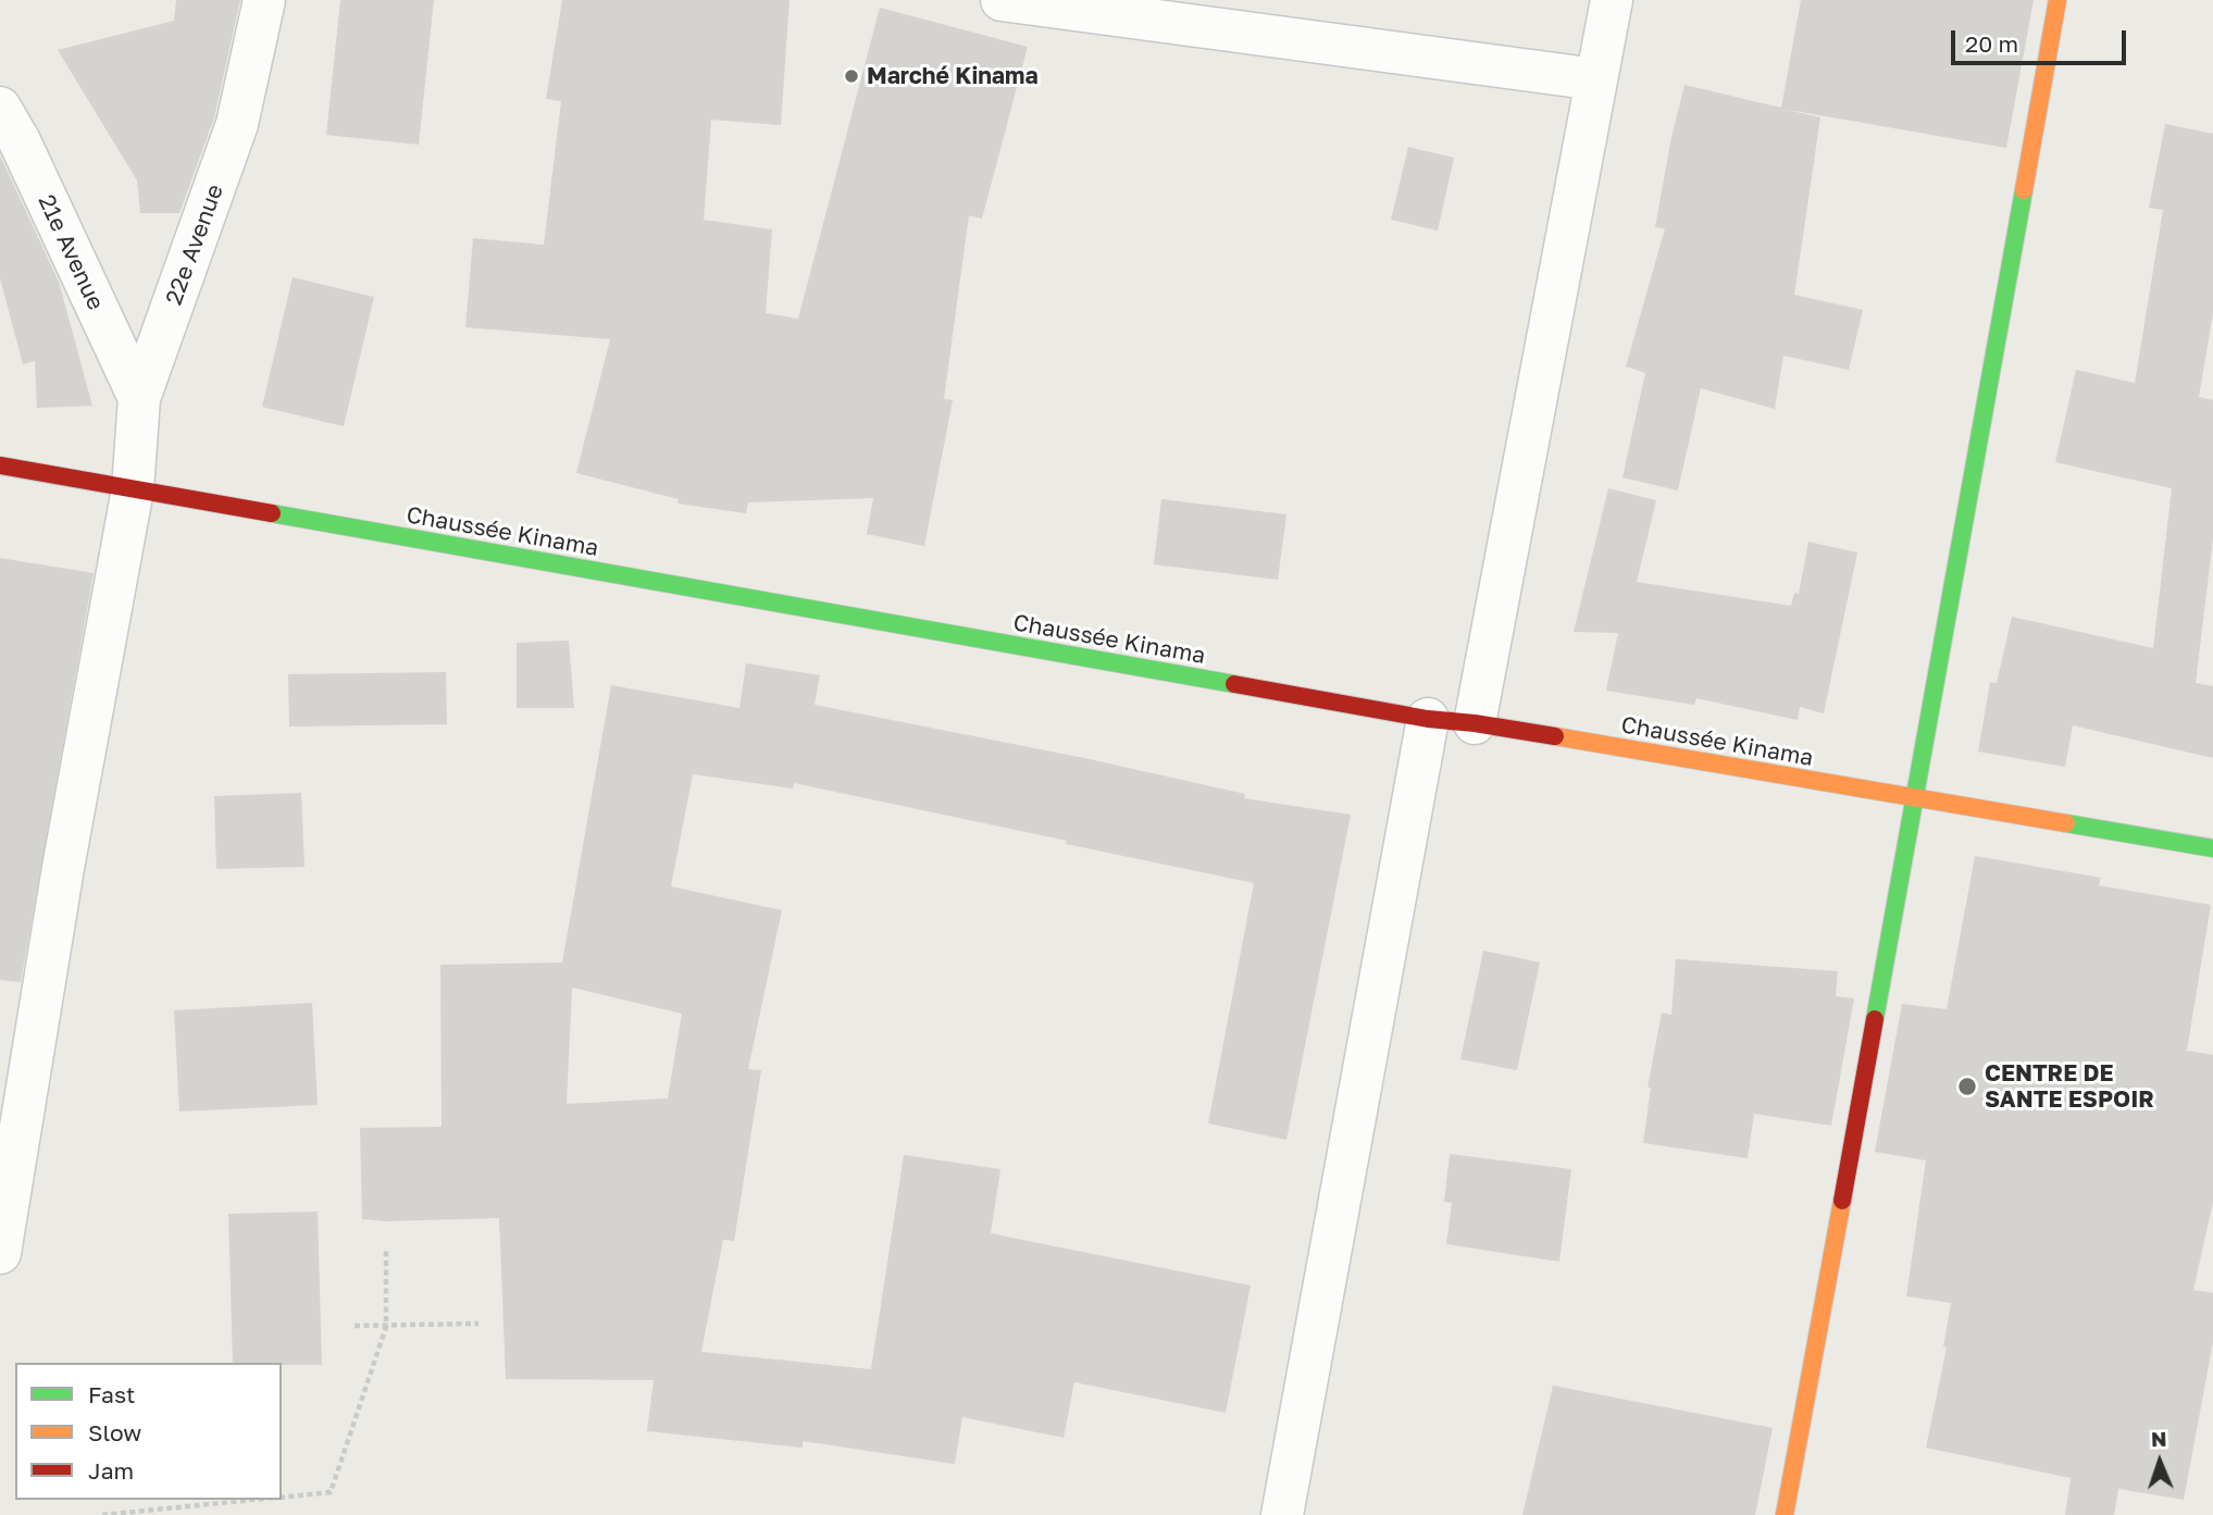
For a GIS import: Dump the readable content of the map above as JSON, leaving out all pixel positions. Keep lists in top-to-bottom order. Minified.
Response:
{"streets":{"street":["22e Avenue","21e Avenue","Chaussée Kinama"]},"crossings":[["22e Avenue","21e Avenue"],["22e Avenue","Chaussée Kinama"]],"places":["Marché Kinama","CENTRE DE SANTE ESPOIR"],"legend":["Fast","Slow","Jam"],"scale_bar":"20 m","north":"top"}
